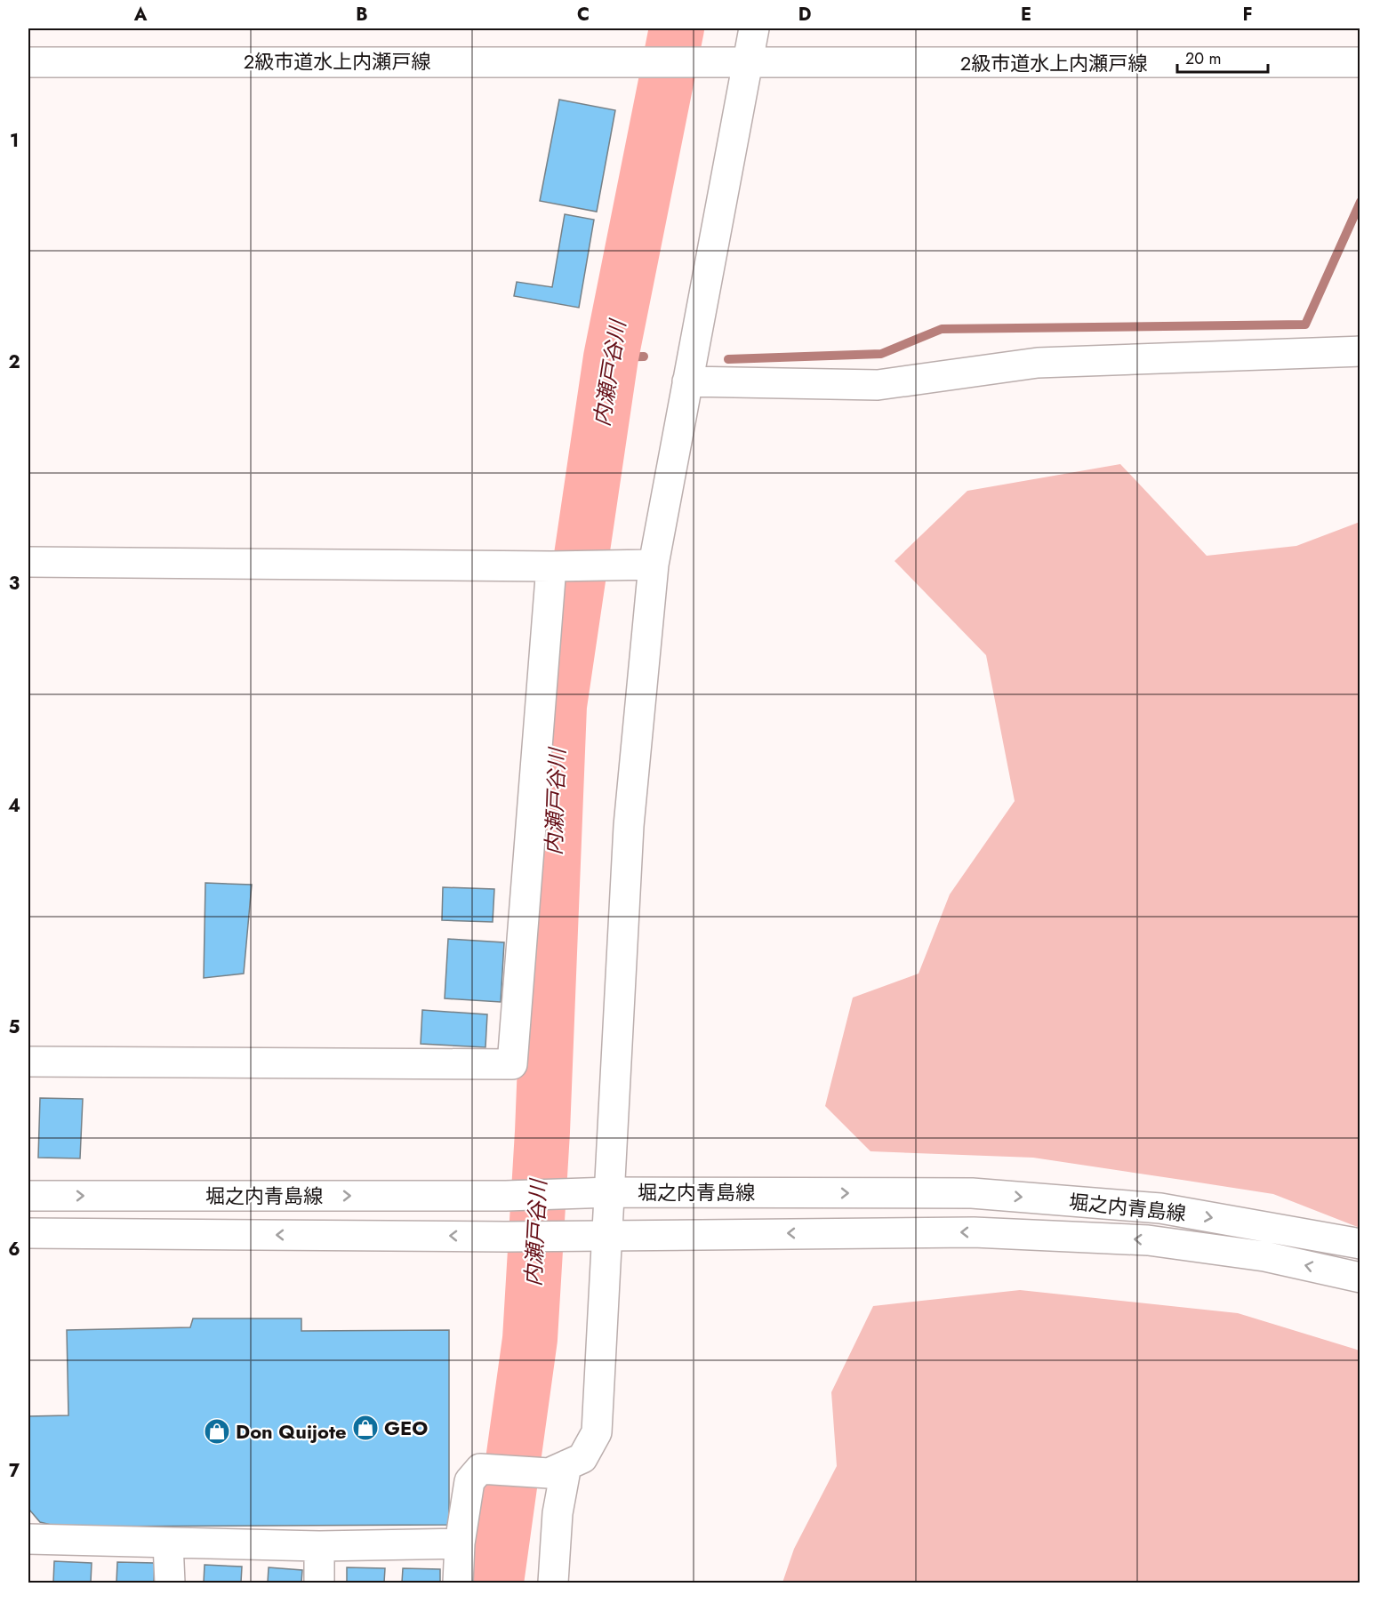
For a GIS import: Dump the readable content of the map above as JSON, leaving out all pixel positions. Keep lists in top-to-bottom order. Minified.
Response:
{"streets":{"street":["2級市道水上内瀬戸線","堀之内青島線"]},"water":["内瀬戸谷川"],"places":{"shop":["GEO","Don Quijote"]},"scale_bar":"20 m","grid":{"columns":["A","B","C","D","E","F"],"rows":["1","2","3","4","5","6","7"]}}
